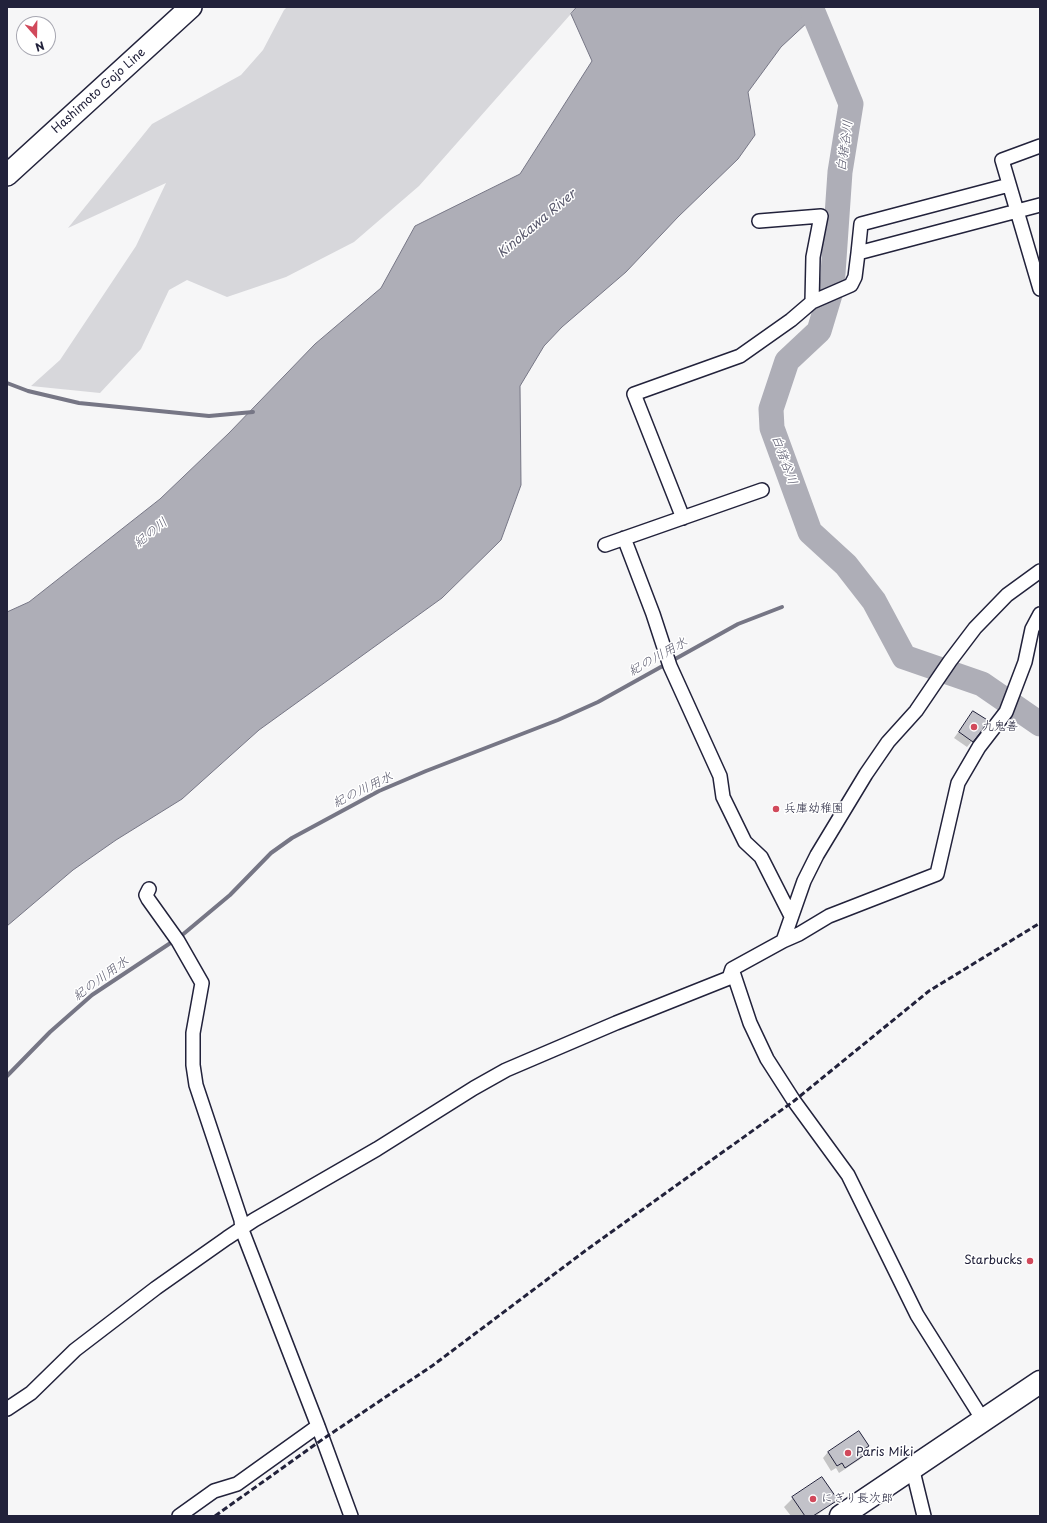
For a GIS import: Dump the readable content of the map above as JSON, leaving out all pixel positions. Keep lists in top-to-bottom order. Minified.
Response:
{"streets":{"main road":["Hashimoto Gojo Line"]},"water":["白猪谷川","Kinokawa River","紀の川","紀の川用水"],"places":["九鬼善","兵庫幼稚園","Starbucks","Paris Miki","にぎり長次郎"],"north":"bottom"}
